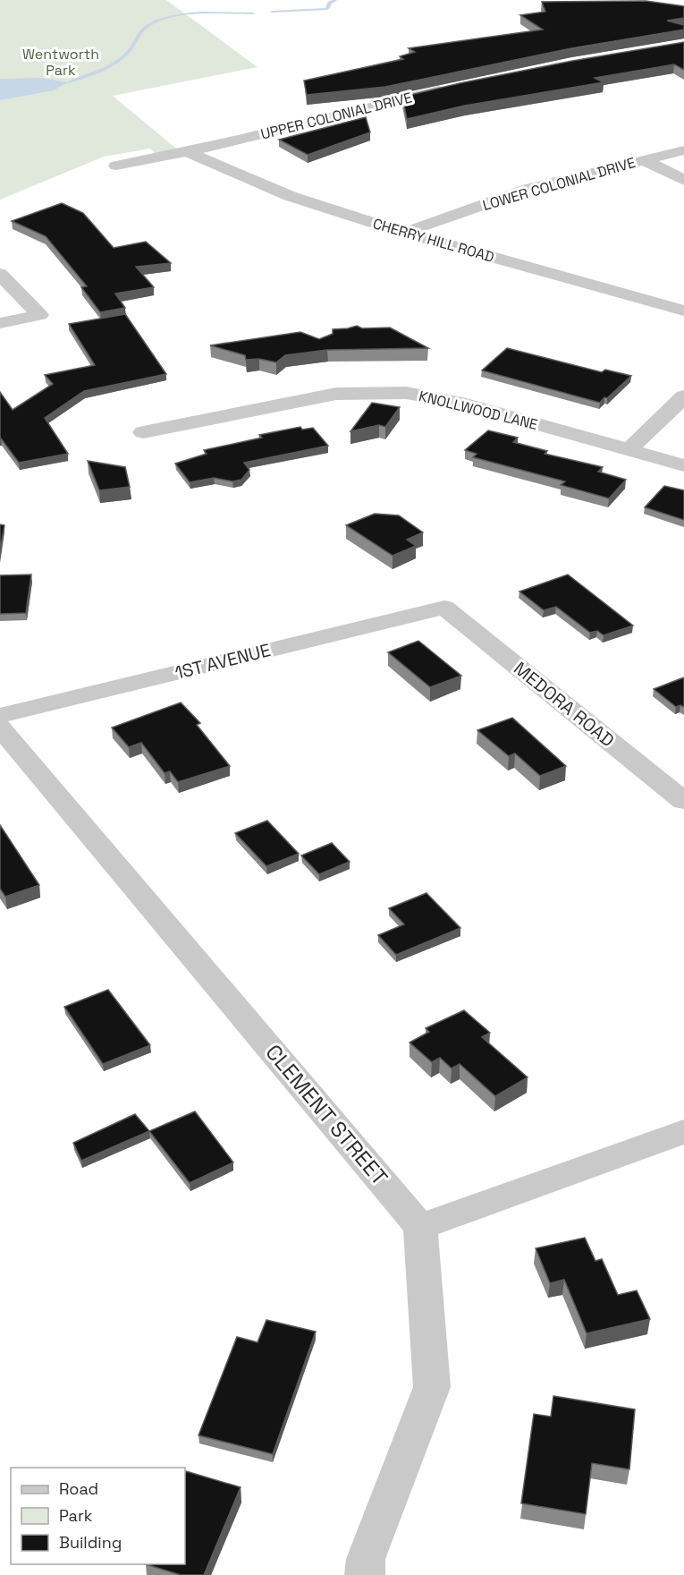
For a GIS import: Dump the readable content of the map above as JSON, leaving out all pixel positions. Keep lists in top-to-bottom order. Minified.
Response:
{"streets":{"street":["UPPER COLONIAL DRIVE","LOWER COLONIAL DRIVE","CHERRY HILL ROAD","KNOLLWOOD LANE","1ST AVENUE","MEDORA ROAD","CLEMENT STREET"]},"crossings":[["UPPER COLONIAL DRIVE","CHERRY HILL ROAD"],["LOWER COLONIAL DRIVE","CHERRY HILL ROAD"],["1ST AVENUE","MEDORA ROAD"]],"parks":["Wentworth Park"],"legend":["Road","Park","Building"]}
